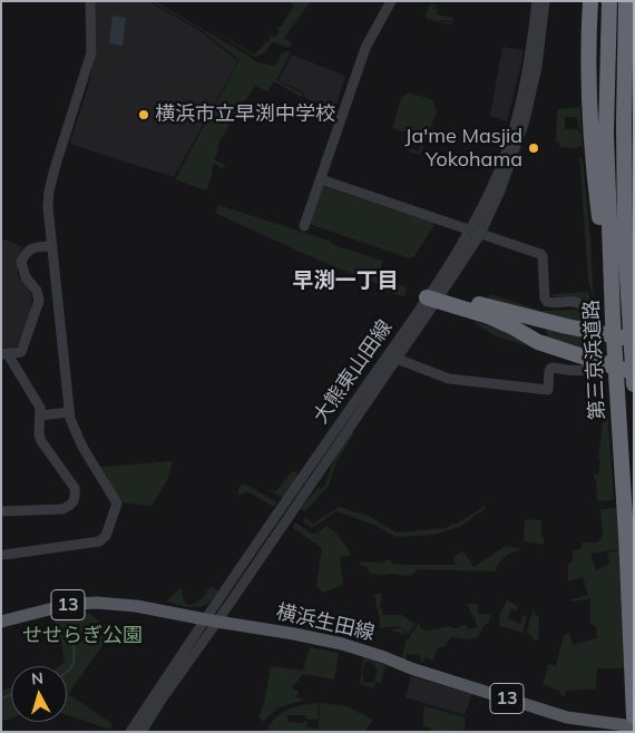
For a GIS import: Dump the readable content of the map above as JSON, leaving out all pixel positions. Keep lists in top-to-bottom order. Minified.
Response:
{"streets":{"highway":["第三京浜道路"],"main road":["13","横浜生田線"],"street":["大熊東山田線"]},"crossings":[["大熊東山田線","横浜生田線"]],"districts":["早渕一丁目"],"parks":["せせらぎ公園"],"places":["横浜市立早渕中学校","Ja'me Masjid Yokohama"],"north":"top"}
